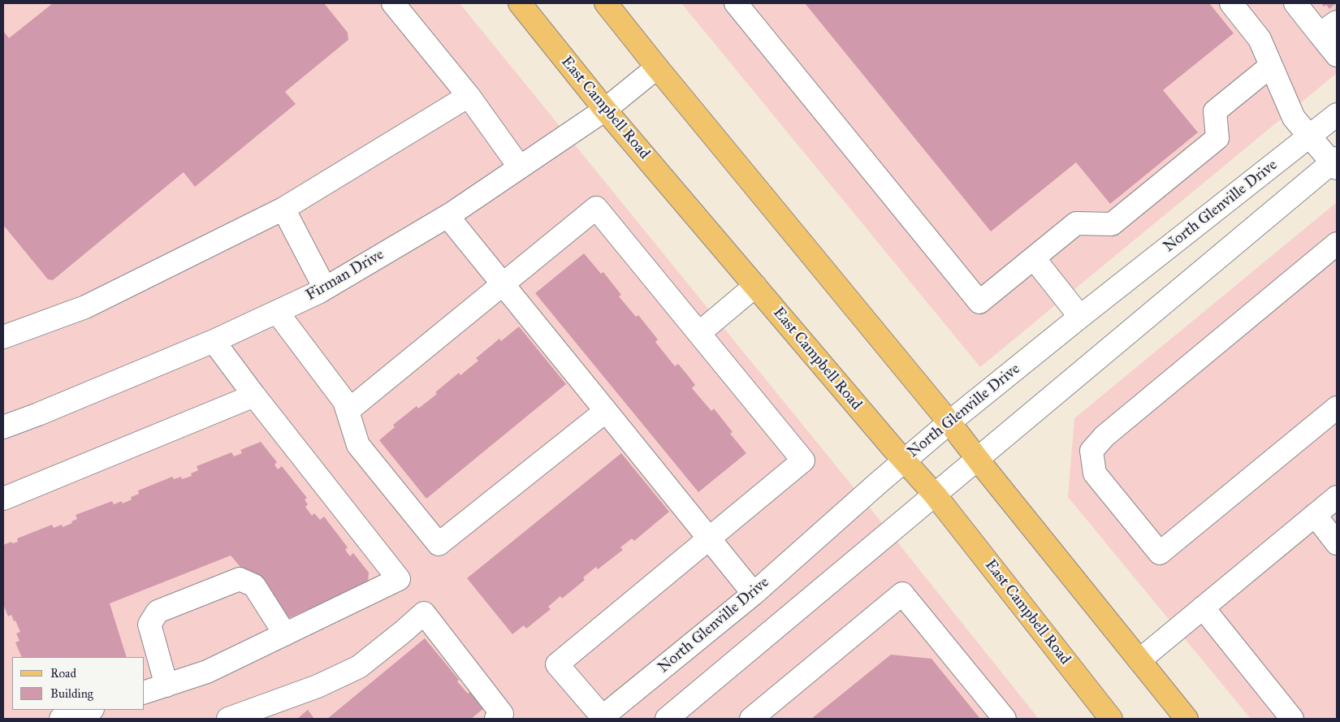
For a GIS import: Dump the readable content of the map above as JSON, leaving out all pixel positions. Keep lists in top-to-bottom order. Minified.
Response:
{"streets":{"main road":["East Campbell Road"],"street":["North Glenville Drive","Firman Drive"]},"crossings":[["East Campbell Road","North Glenville Drive"],["East Campbell Road","Firman Drive"]],"legend":["Road","Building"]}
